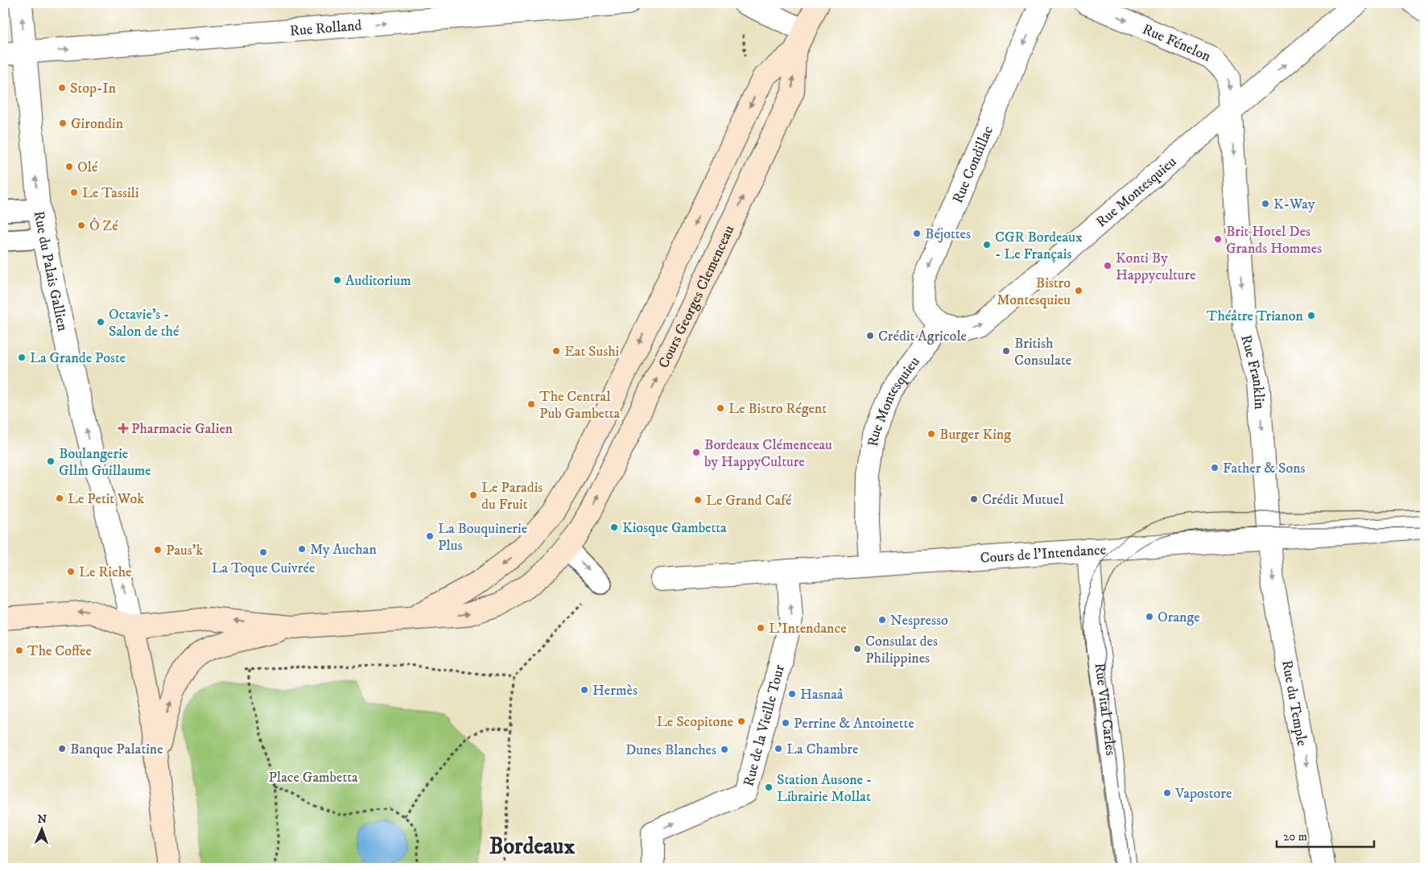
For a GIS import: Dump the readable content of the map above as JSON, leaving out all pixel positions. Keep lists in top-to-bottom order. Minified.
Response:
{"streets":{"main road":["Cours Georges Clemenceau"],"street":["Rue Rolland","Rue Fénelon","Rue Condillac","Rue Montesquieu","Rue du Palais Gallien","Rue Franklin","Cours de l'Intendance","Rue du Temple","Rue Vital Carles","Rue de la Vieille Tour"]},"crossings":[["Rue Rolland","Rue du Palais Gallien"],["Rue Fénelon","Rue Montesquieu"],["Rue Fénelon","Rue Franklin"],["Rue Condillac","Rue Montesquieu"],["Rue Montesquieu","Rue Franklin"],["Rue Montesquieu","Cours de l'Intendance"],["Rue Franklin","Cours de l'Intendance"],["Rue Franklin","Rue du Temple"],["Cours de l'Intendance","Rue du Temple"],["Cours de l'Intendance","Rue Vital Carles"],["Cours de l'Intendance","Rue de la Vieille Tour"]],"one_way":["Rue Rolland","Rue Fénelon","Rue Condillac","Rue Montesquieu","Rue du Palais Gallien","Rue Franklin","Rue du Temple","Rue de la Vieille Tour"],"districts":["Bordeaux"],"parks":["Place Gambetta"],"places":{"other":["Stop-In","Girondin","Olé","Le Tassili","K-Way","Ô Zé","Béjottes","Brit Hotel Des Grands Hommes","CGR Bordeaux - Le Français","Konti By Happyculture","Auditorium","Bistro Montesquieu","Théâtre Trianon","Octavie's - Salon de thé","Crédit Agricole","Eat Sushi","British Consulate","La Grande Poste","The Central Pub Gambetta","Le Bistro Régent","Burger King","Bordeaux Clémenceau by HappyCulture","Boulangerie Gllm Guillaume","Father & Sons","Le Paradis du Fruit","Le Petit Wok","Crédit Mutuel","Le Grand Café","Kiosque Gambetta","La Bouquinerie Plus","My Auchan","Paus'k","La Toque Cuivrée","Le Riche","Orange","Nespresso","L'Intendance","Consulat des Philippines","The Coffee","Hermès","Hasnaâ","Le Scopitone","Perrine & Antoinette","Banque Palatine","La Chambre","Dunes Blanches","Station Ausone - Librairie Mollat","Vapostore"],"health":["Pharmacie Galien"]},"scale_bar":"20 m","north":"top"}
